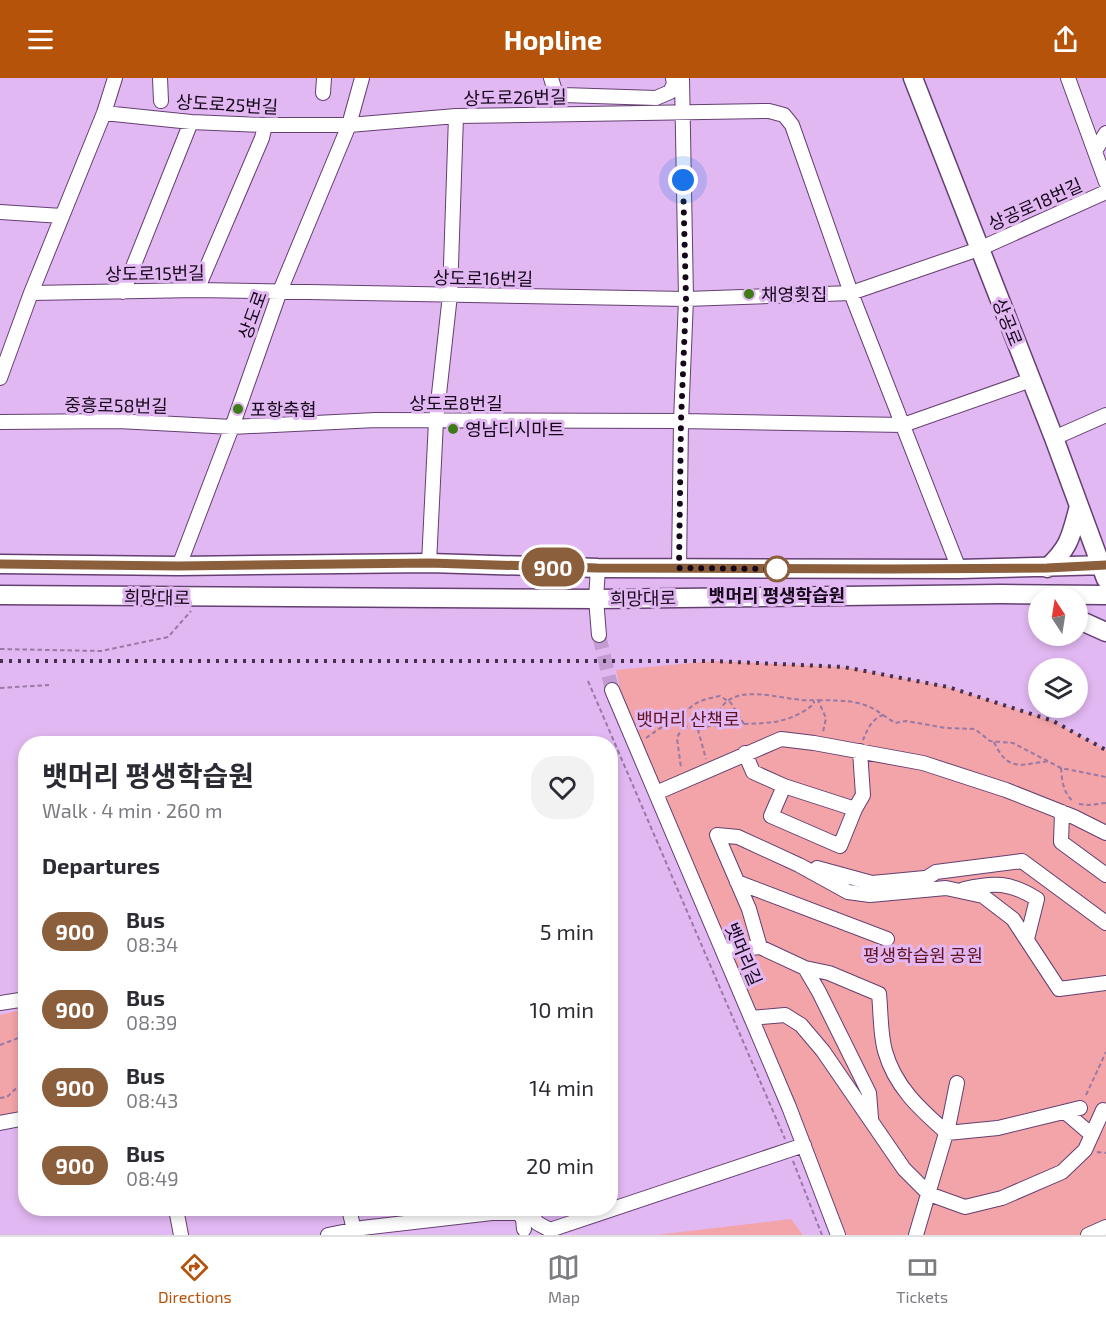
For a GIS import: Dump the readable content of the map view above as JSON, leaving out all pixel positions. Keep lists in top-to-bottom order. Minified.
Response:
{"streets":{"main road":["상공로","희망대로"],"street":["상도로26번길","상도로25번길","상공로18번길","상도로15번길","상도로16번길","상도로","상도로8번길","중흥로58번길","뱃머리길"]},"crossings":[["상도로26번길","상도로25번길"],["상도로26번길","상도로16번길"],["상도로26번길","상도로"],["상도로25번길","상도로"],["상공로18번길","상도로16번길"],["상공로18번길","상공로"],["상도로15번길","상도로16번길"],["상도로15번길","상도로"],["상도로16번길","상도로"],["상도로16번길","상공로"],["상도로","상도로8번길"],["상도로","중흥로58번길"],["상도로","희망대로"],["상공로","상도로8번길"],["상공로","희망대로"],["상도로8번길","중흥로58번길"],["상도로8번길","희망대로"]],"parks":["뱃머리 산책로","평생학습원 공원"],"places":["채영횟집","포항축협","영남디시마트","뱃머리 평생학습원"],"lines":["bus line 900"],"north":"top","page":{"header":"Hopline","on_map":"900","heading":[["뱃머리 평생학습원","Walk · 4 min · 260 m"],"Departures"],"list":[{"mark":"900","name":"Bus","note":"08:34","value":"5 min"},{"mark":"900","name":"Bus","note":"08:39","value":"10 min"},{"mark":"900","name":"Bus","note":"08:43","value":"14 min"},{"mark":"900","name":"Bus","note":"08:49","value":"20 min"}],"tabs":["Directions","Map","Tickets"]}}
